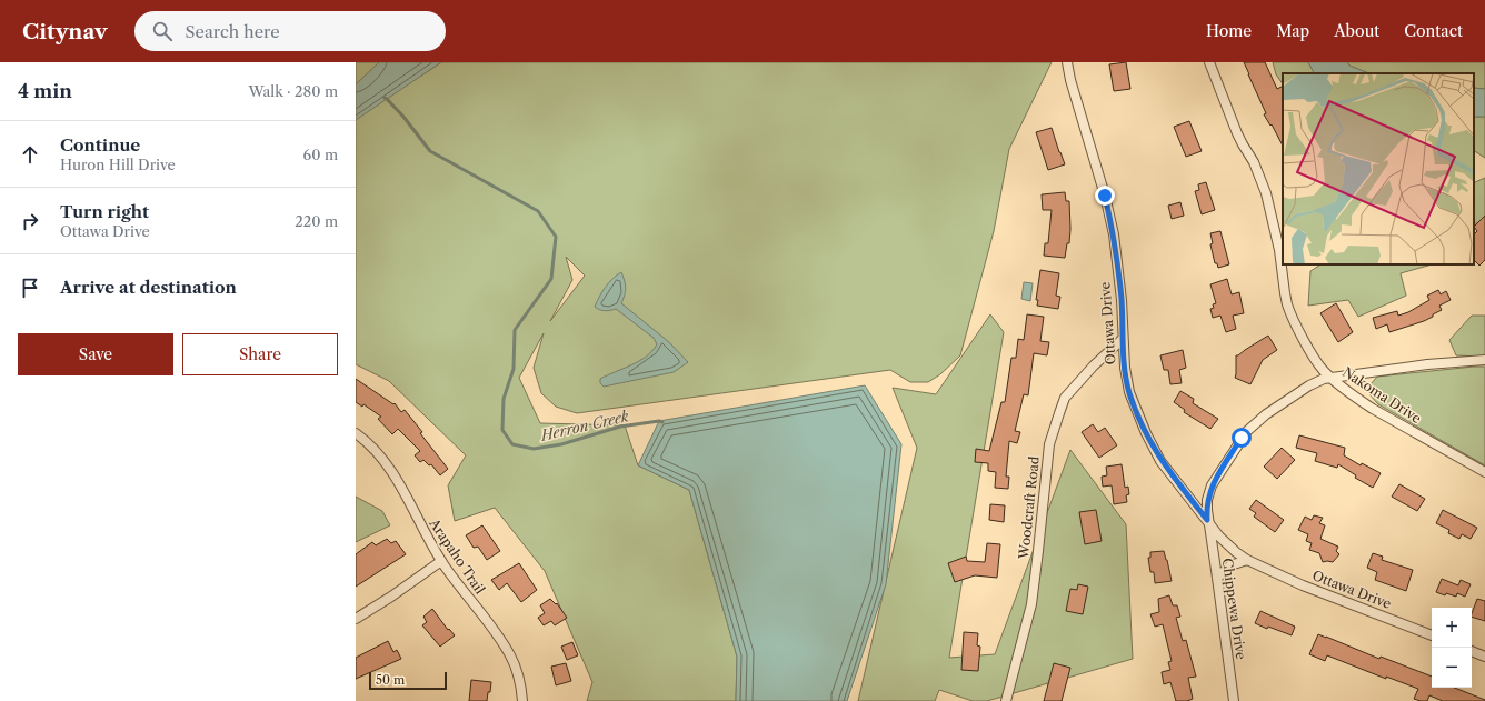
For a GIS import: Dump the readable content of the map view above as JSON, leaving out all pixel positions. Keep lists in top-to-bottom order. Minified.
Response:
{"streets":{"street":["Ottawa Drive","Nakoma Drive","Woodcraft Road","Arapaho Trail","Chippewa Drive"]},"crossings":[["Ottawa Drive","Woodcraft Road"],["Ottawa Drive","Chippewa Drive"],["Nakoma Drive","Chippewa Drive"]],"water":["Herron Creek"],"scale_bar":"50 m","page":{"header":"Citynav","search":"Search here","nav":["Home","Map","About","Contact"],"heading":["4 min","Walk · 280 m"],"list":[["Continue","Huron Hill Drive","60 m"],["Turn right","Ottawa Drive","220 m"],"Arrive at destination"],"buttons":["Save","Share"],"map_buttons":["+","−"],"scale":"50 m"}}
